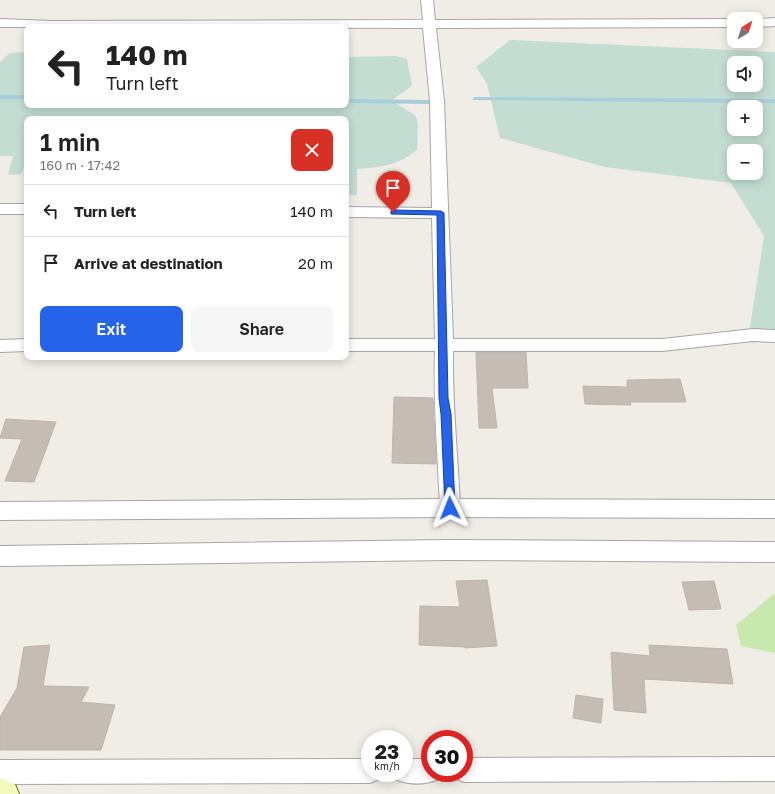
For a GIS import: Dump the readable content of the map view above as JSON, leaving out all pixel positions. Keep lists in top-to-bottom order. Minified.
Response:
{"north":"top right","page":{"map_buttons":["+","−"],"turn":["140 m","Turn left"],"heading":["1 min","160 m · 17:42"],"list":[{"name":"Turn left","value":"140 m"},{"name":"Arrive at destination","value":"20 m"}],"buttons":["Exit","Share"],"speed":"23 km/h","limit":"30"}}
